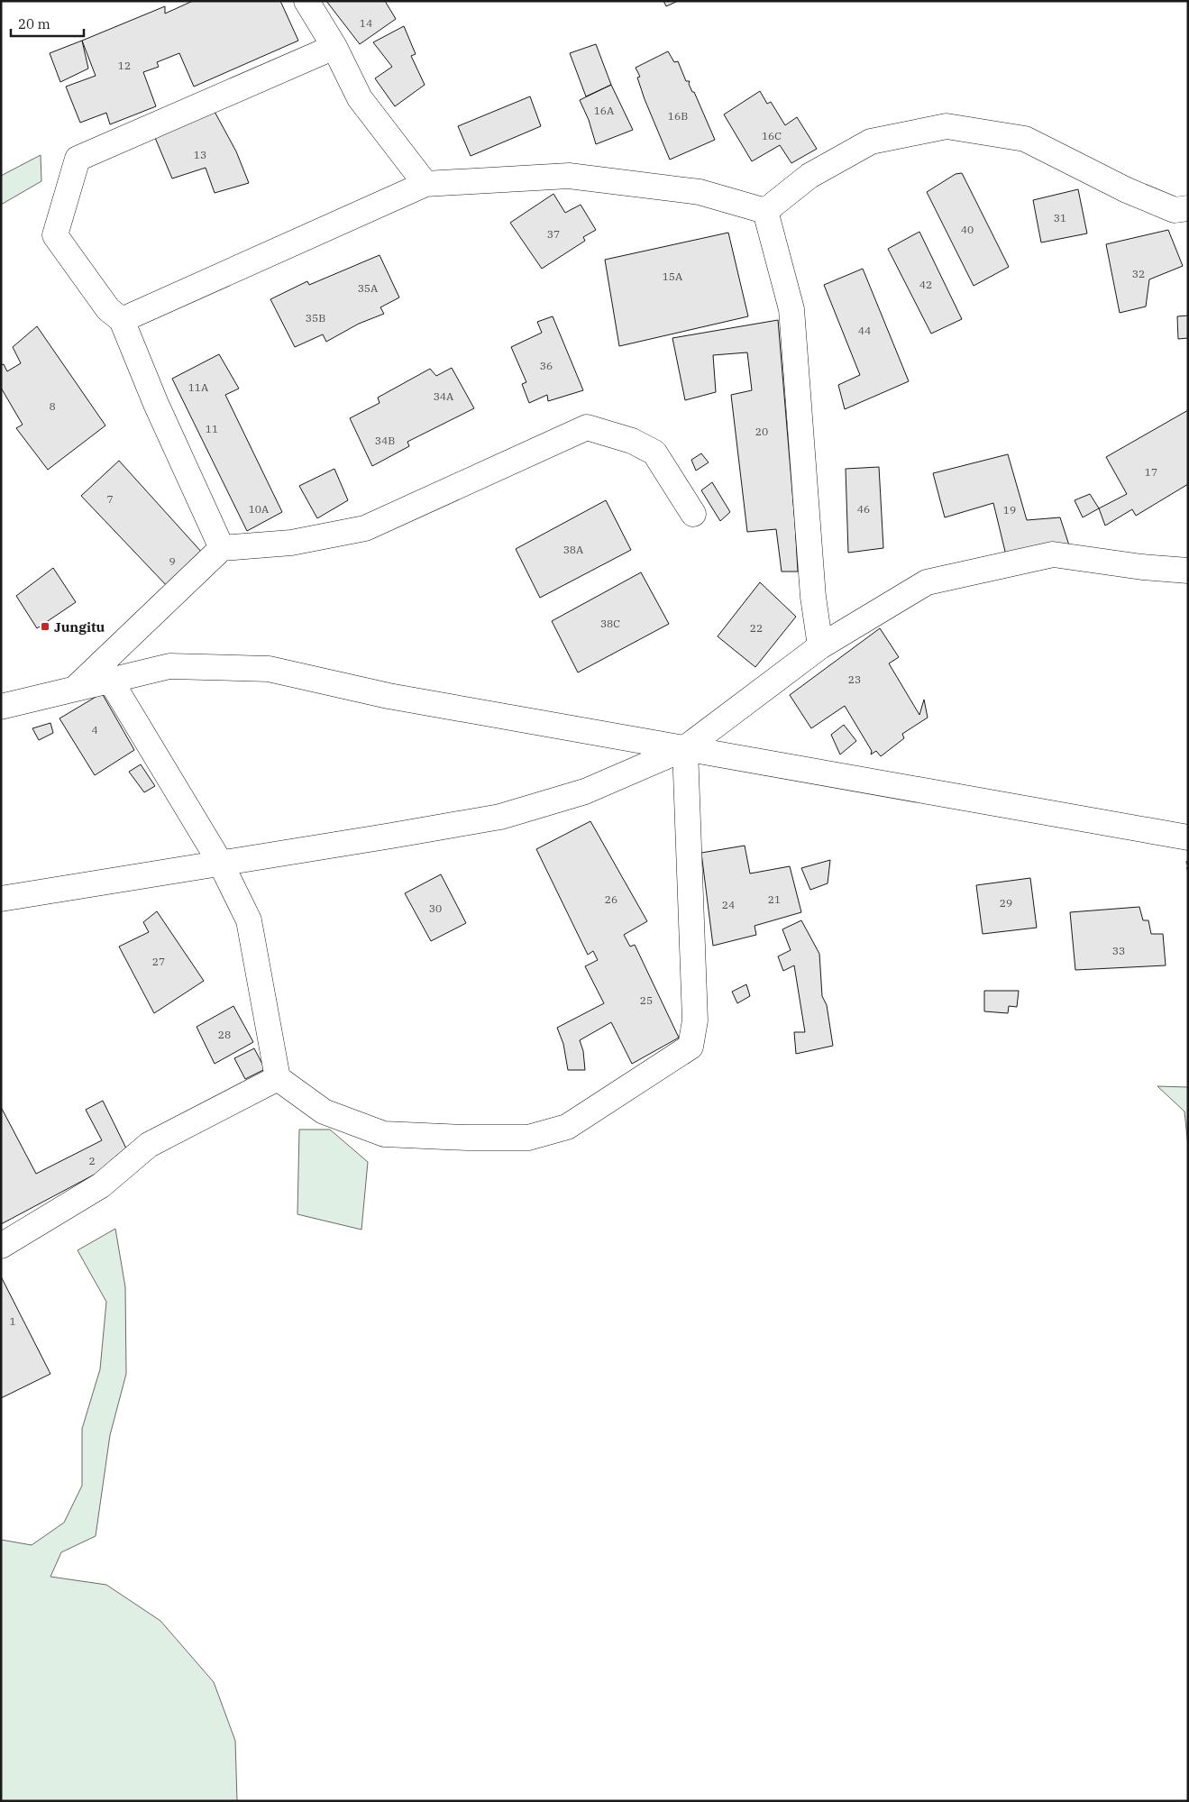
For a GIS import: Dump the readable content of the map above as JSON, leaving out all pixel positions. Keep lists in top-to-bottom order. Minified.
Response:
{"places":{"transit":["Jungitu"]},"house_numbers":["14","12","16A","16B","16C","13","31","40","37","32","15A","42","35A","35B","44","36","11A","34A","8","11","20","34B","17","7","10A","46","19","38A","9","38C","22","23","4","26","21","29","24","30","33","27","25","28","2","1"],"scale_bar":"20 m"}
